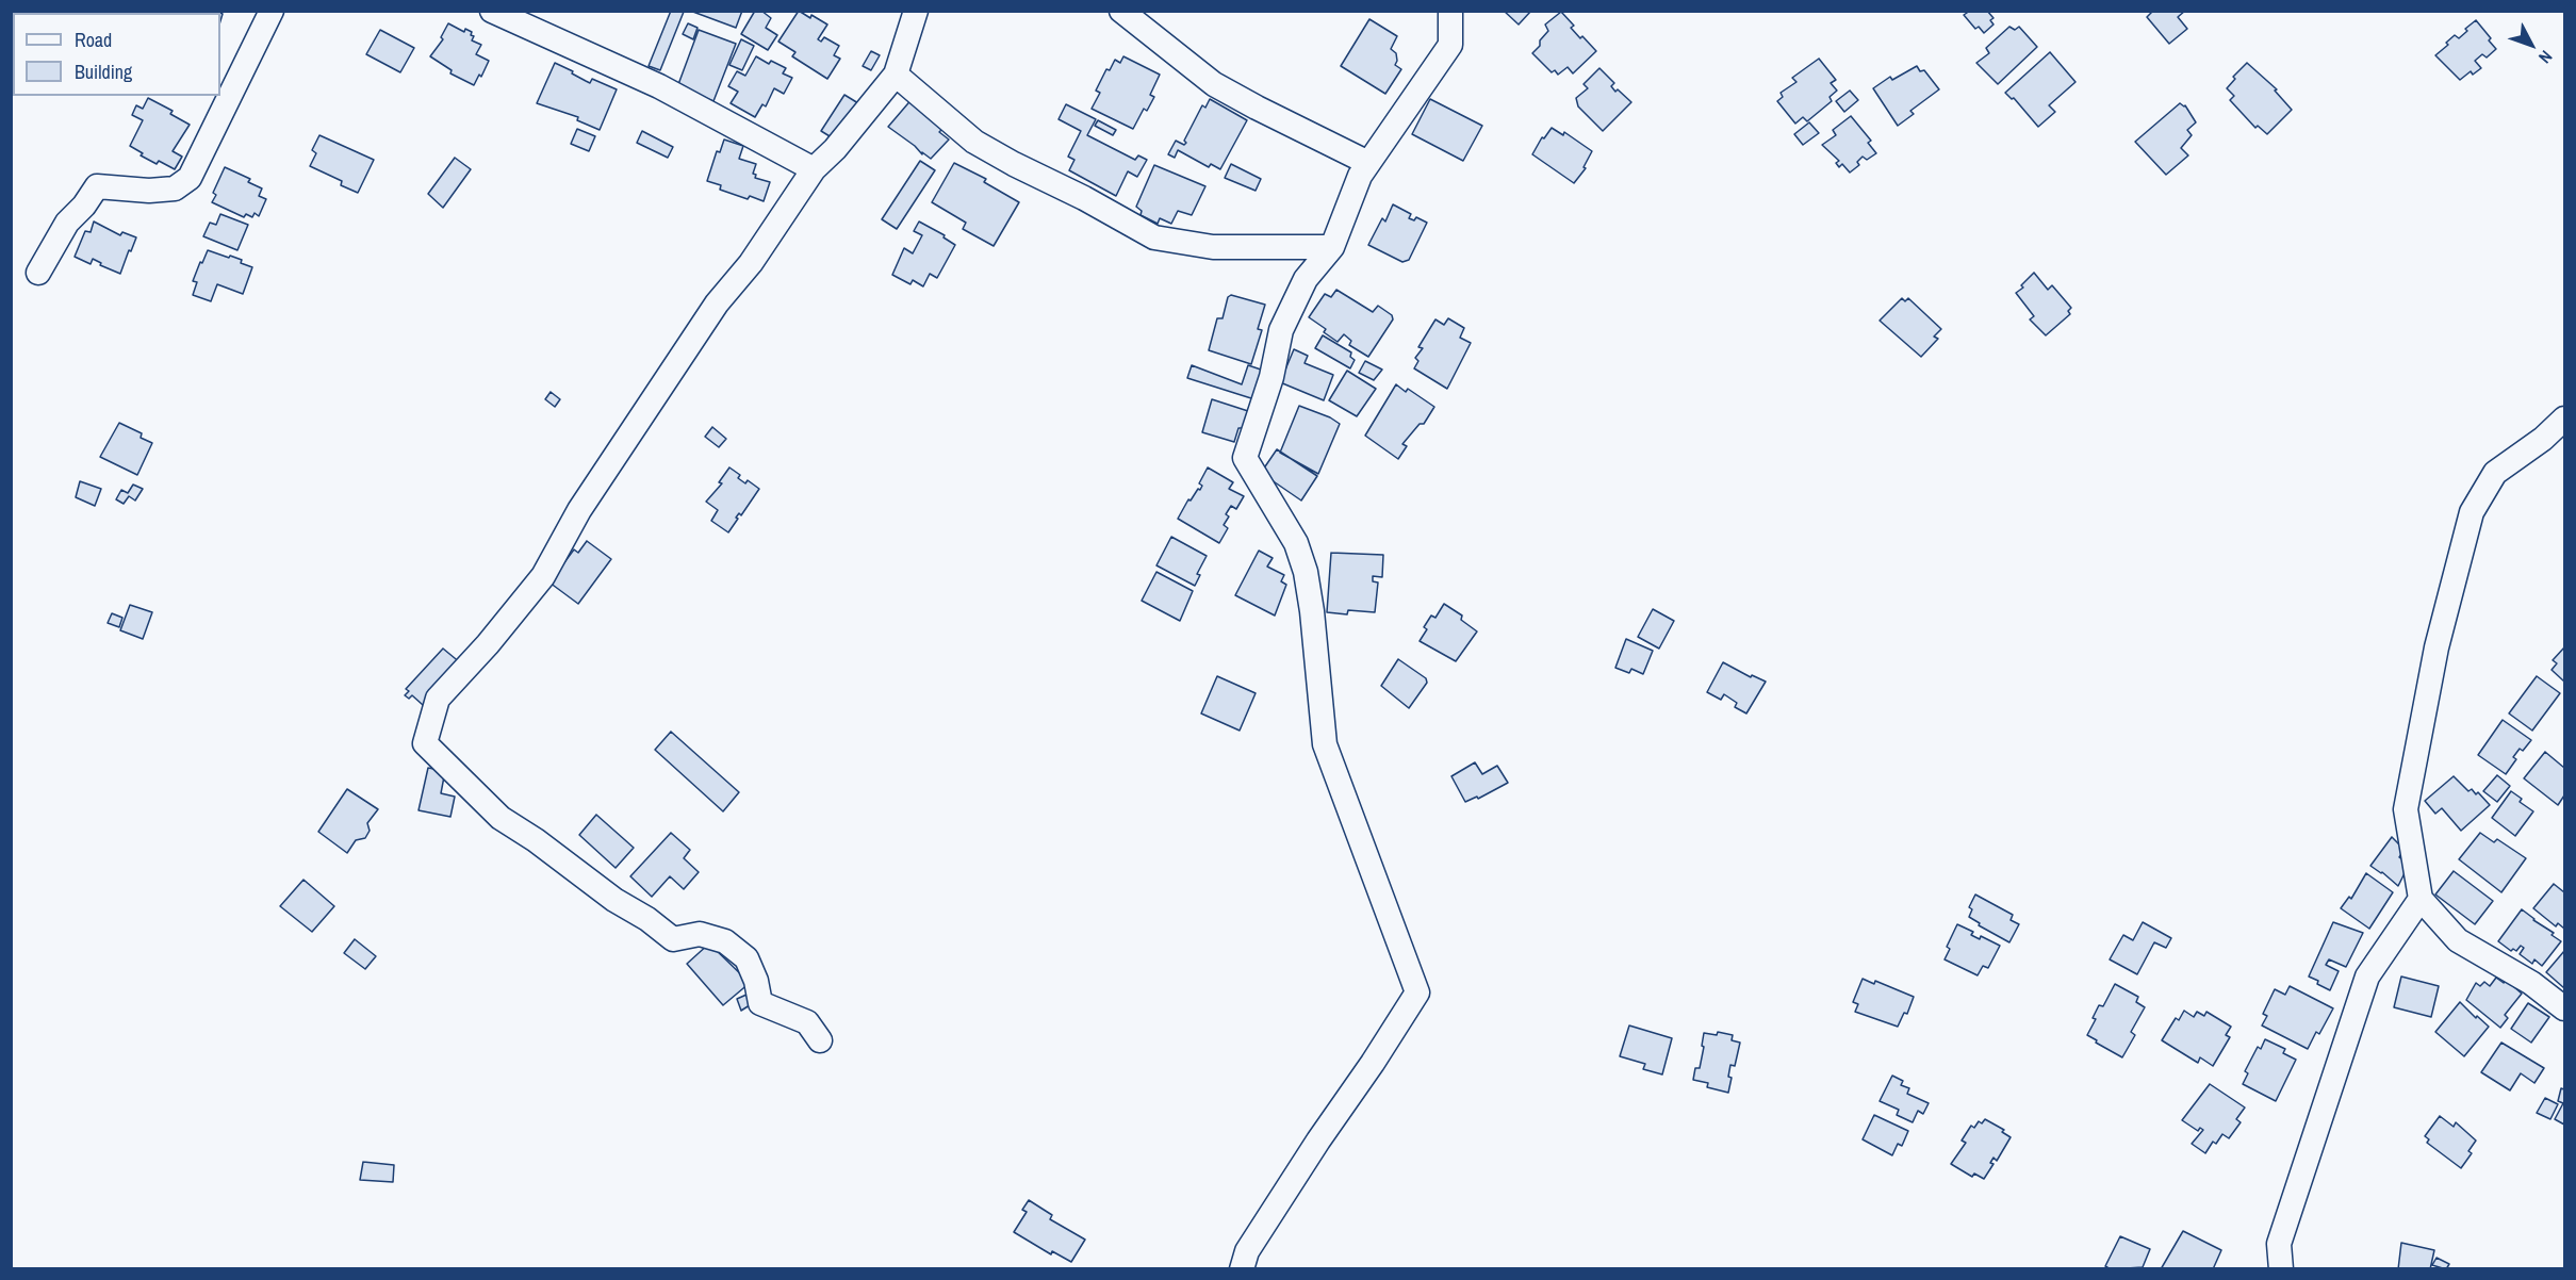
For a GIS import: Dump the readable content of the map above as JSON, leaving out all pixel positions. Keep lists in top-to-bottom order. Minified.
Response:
{"legend":["Road","Building"],"north":"bottom right"}
